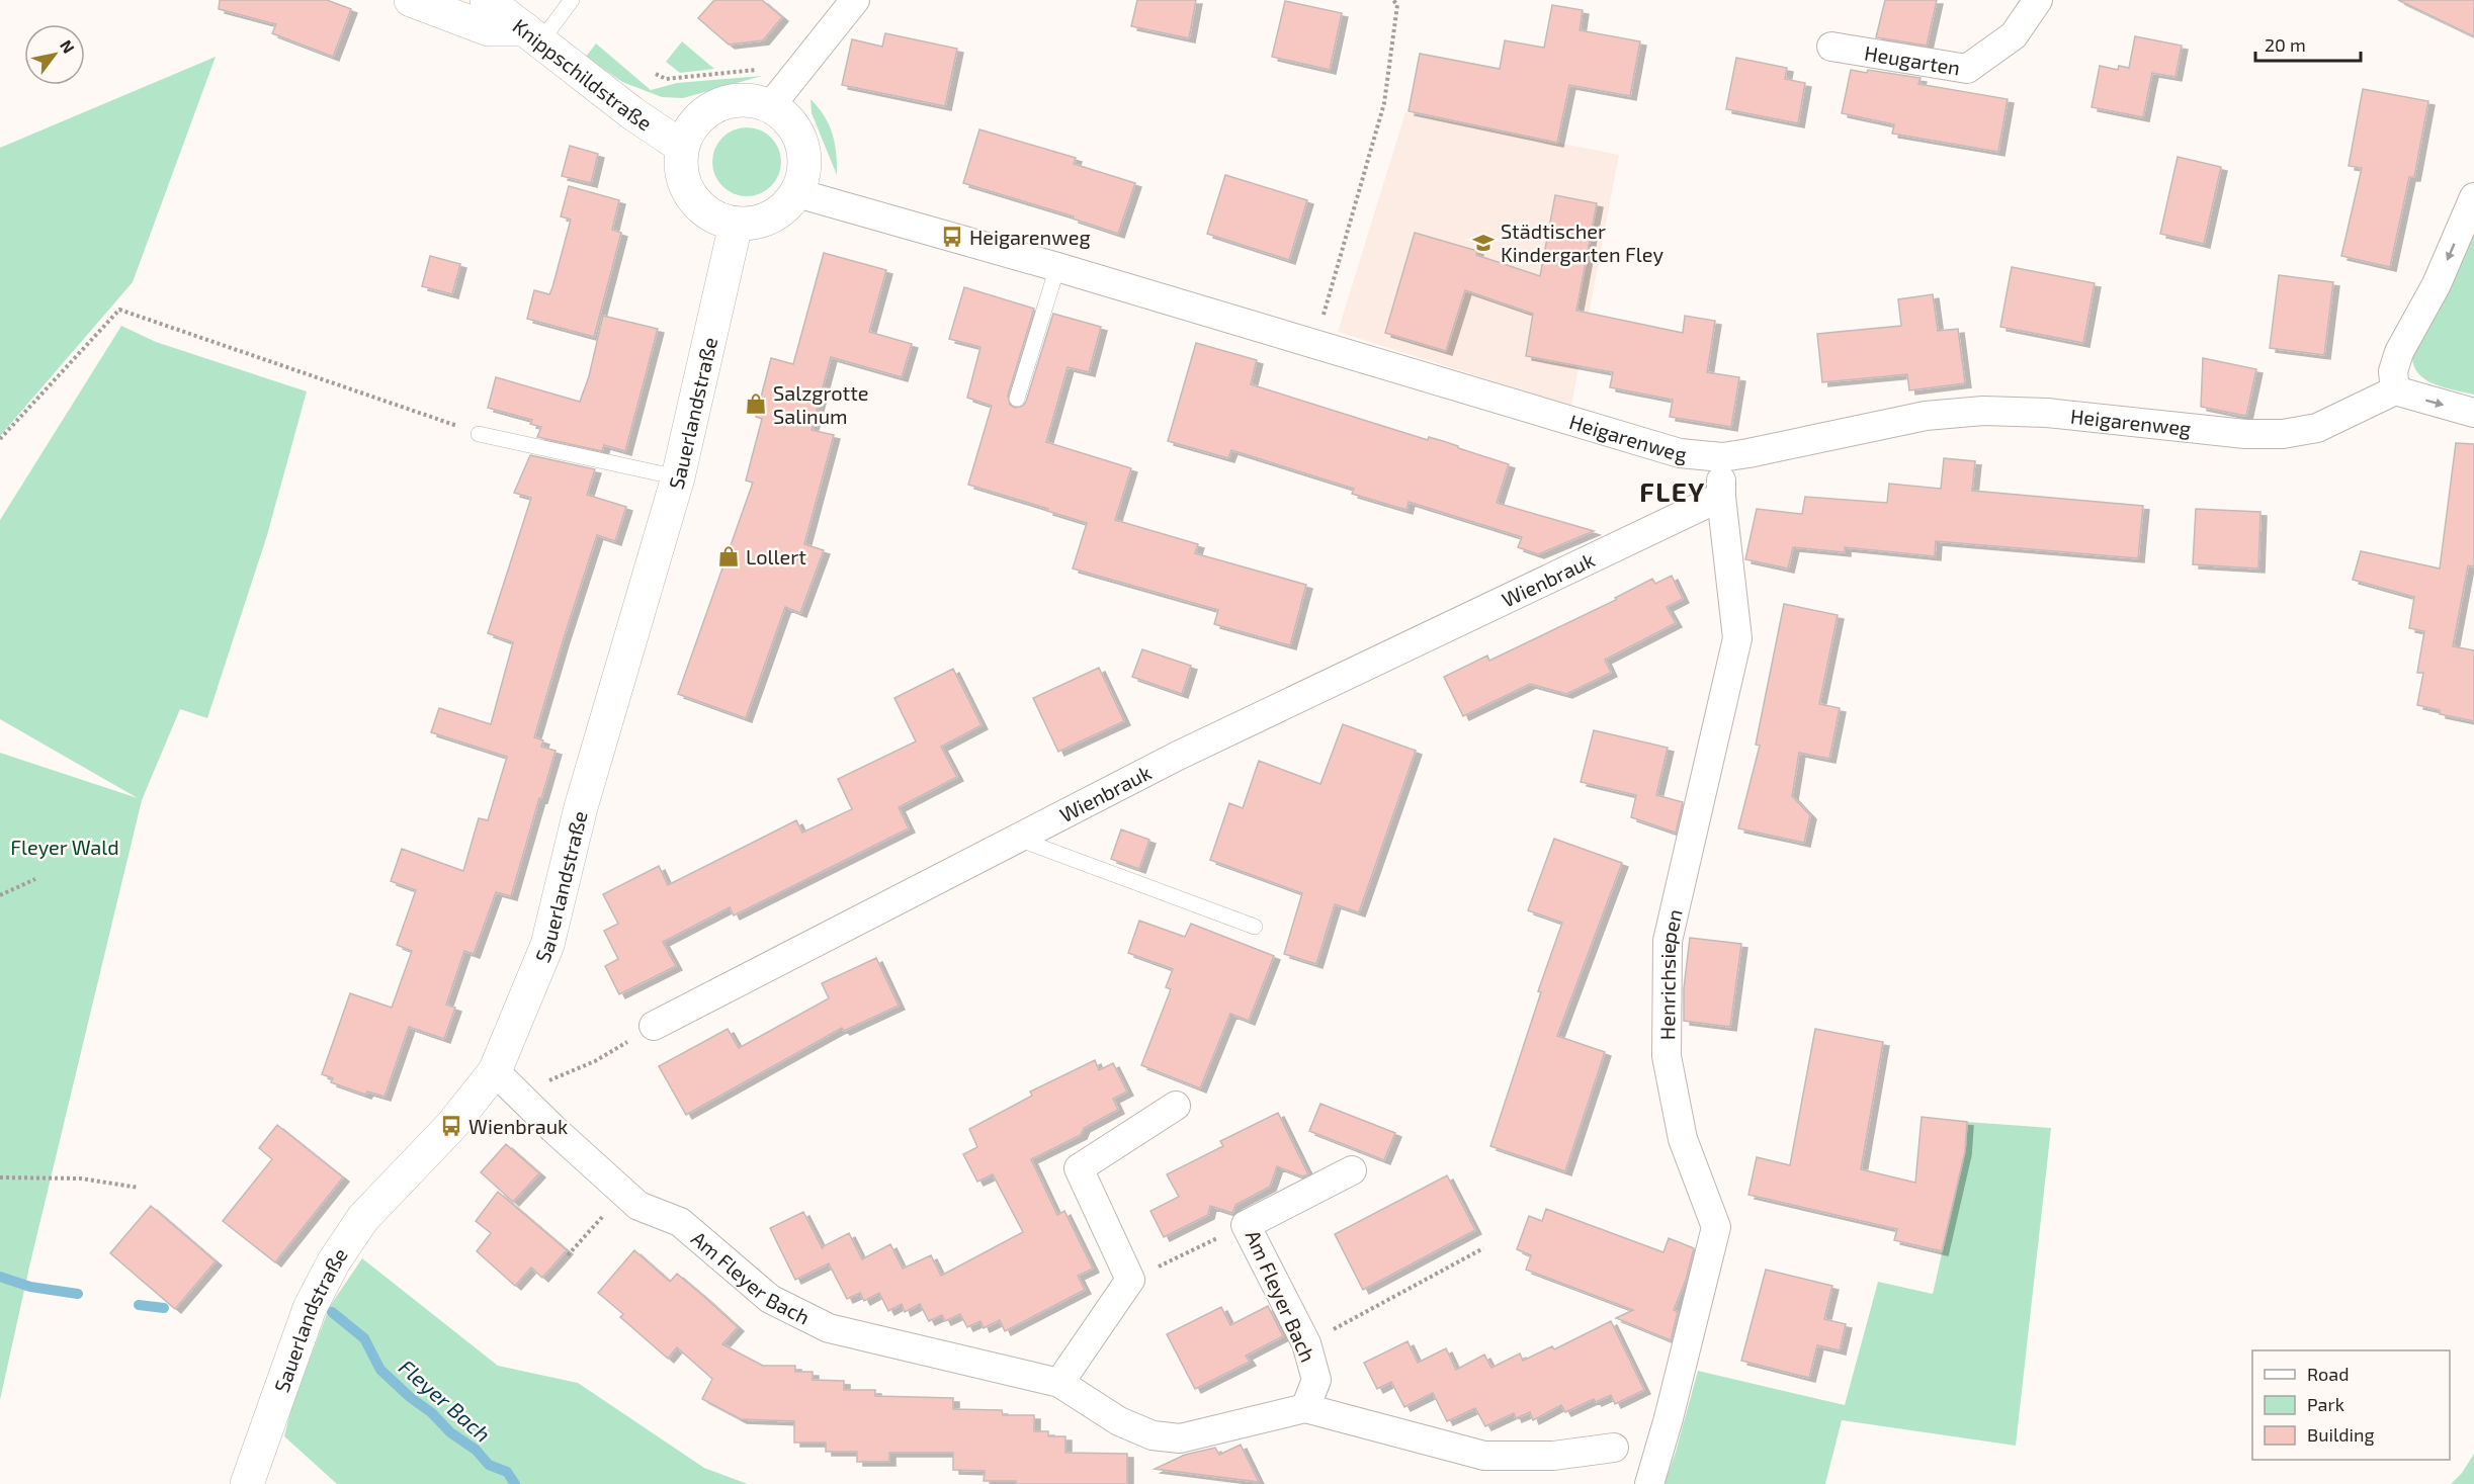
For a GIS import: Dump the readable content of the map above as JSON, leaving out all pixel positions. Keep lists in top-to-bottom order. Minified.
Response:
{"streets":{"street":["Heugarten","Knippschildstraße","Sauerlandstraße","Heigarenweg","Wienbrauk","Henrichsiepen","Am Fleyer Bach"]},"crossings":[["Knippschildstraße","Sauerlandstraße"],["Knippschildstraße","Heigarenweg"],["Sauerlandstraße","Heigarenweg"],["Sauerlandstraße","Am Fleyer Bach"],["Heigarenweg","Henrichsiepen"],["Wienbrauk","Henrichsiepen"]],"districts":["FLEY"],"water":["Fleyer Bach"],"parks":["Fleyer Wald"],"places":{"bus stop":["Heigarenweg","Wienbrauk"],"school or university":["Städtischer Kindergarten Fley"],"shop":["Salzgrotte Salinum","Lollert"]},"legend":["Road","Park","Building"],"scale_bar":"20 m","north":"top right"}
